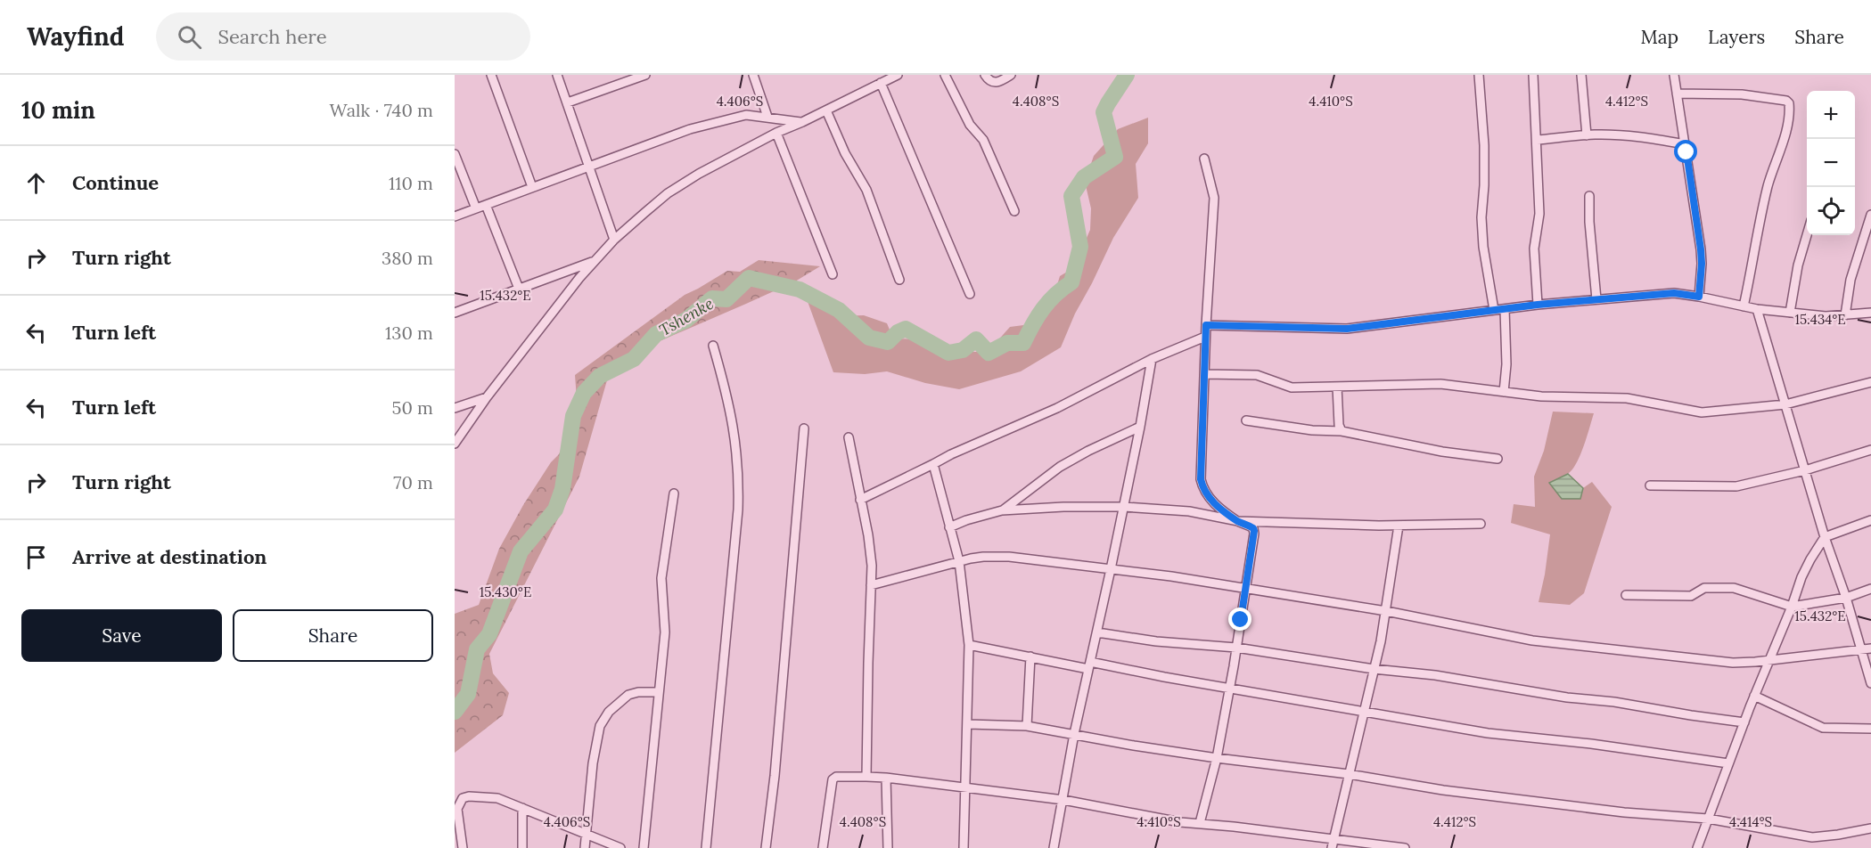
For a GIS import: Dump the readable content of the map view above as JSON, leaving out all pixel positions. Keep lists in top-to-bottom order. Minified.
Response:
{"water":["Tshenke"],"page":{"header":"Wayfind","search":"Search here","nav":["Map","Layers","Share"],"heading":["10 min","Walk · 740 m"],"map_buttons":["+","−"],"list":[["Continue","110 m"],["Turn right","380 m"],["Turn left","130 m"],["Turn left","50 m"],["Turn right","70 m"],"Arrive at destination"],"buttons":["Save","Share"]},"coordinates":["4.406°S","4.408°S","4.410°S","4.412°S","15.432°E","15.434°E","15.430°E","4.414°S"]}
